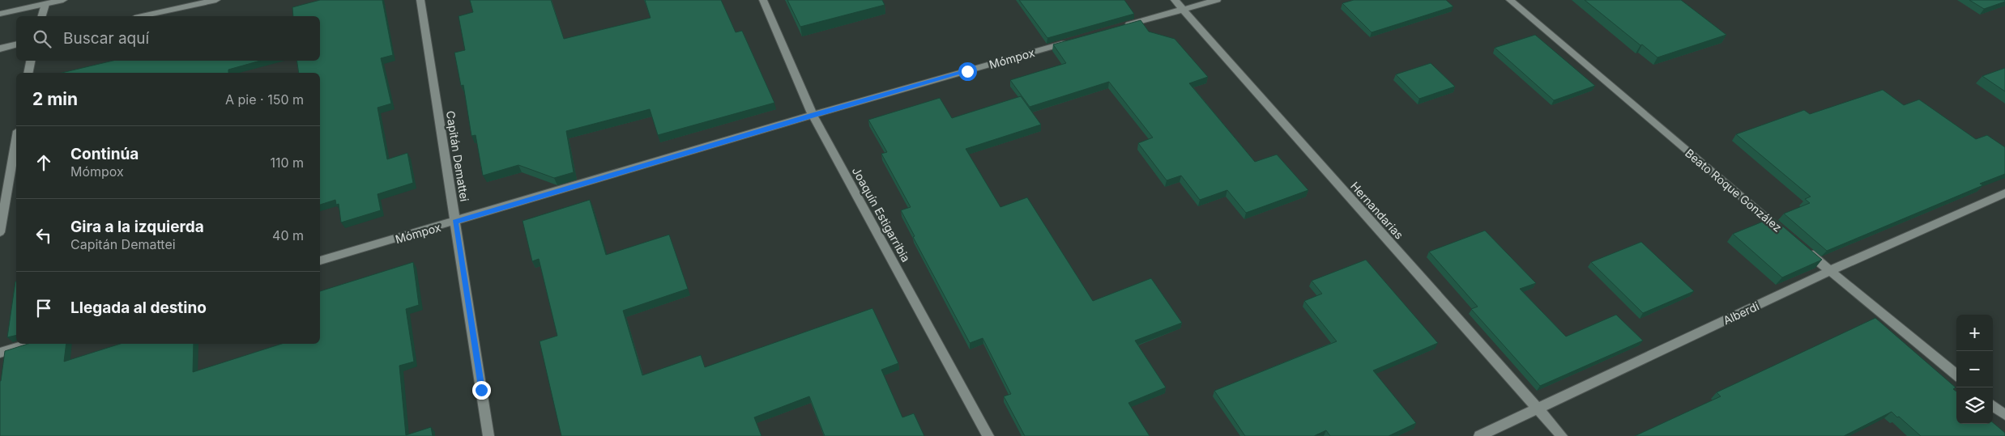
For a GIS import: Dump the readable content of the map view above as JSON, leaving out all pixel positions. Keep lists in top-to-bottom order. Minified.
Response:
{"streets":{"street":["Mómpox","Capitán Demattei","Beato Roque González","Hernandarias","Joaquín Estigarribia","Alberdi"]},"crossings":[["Mómpox","Capitán Demattei"],["Mómpox","Joaquín Estigarribia"],["Hernandarias","Alberdi"]],"page":{"search":"Buscar aquí","heading":["2 min","A pie · 150 m"],"list":[["Continúa","Mómpox","110 m"],["Gira a la izquierda","Capitán Demattei","40 m"],"Llegada al destino"],"map_buttons":["+","−"]}}
